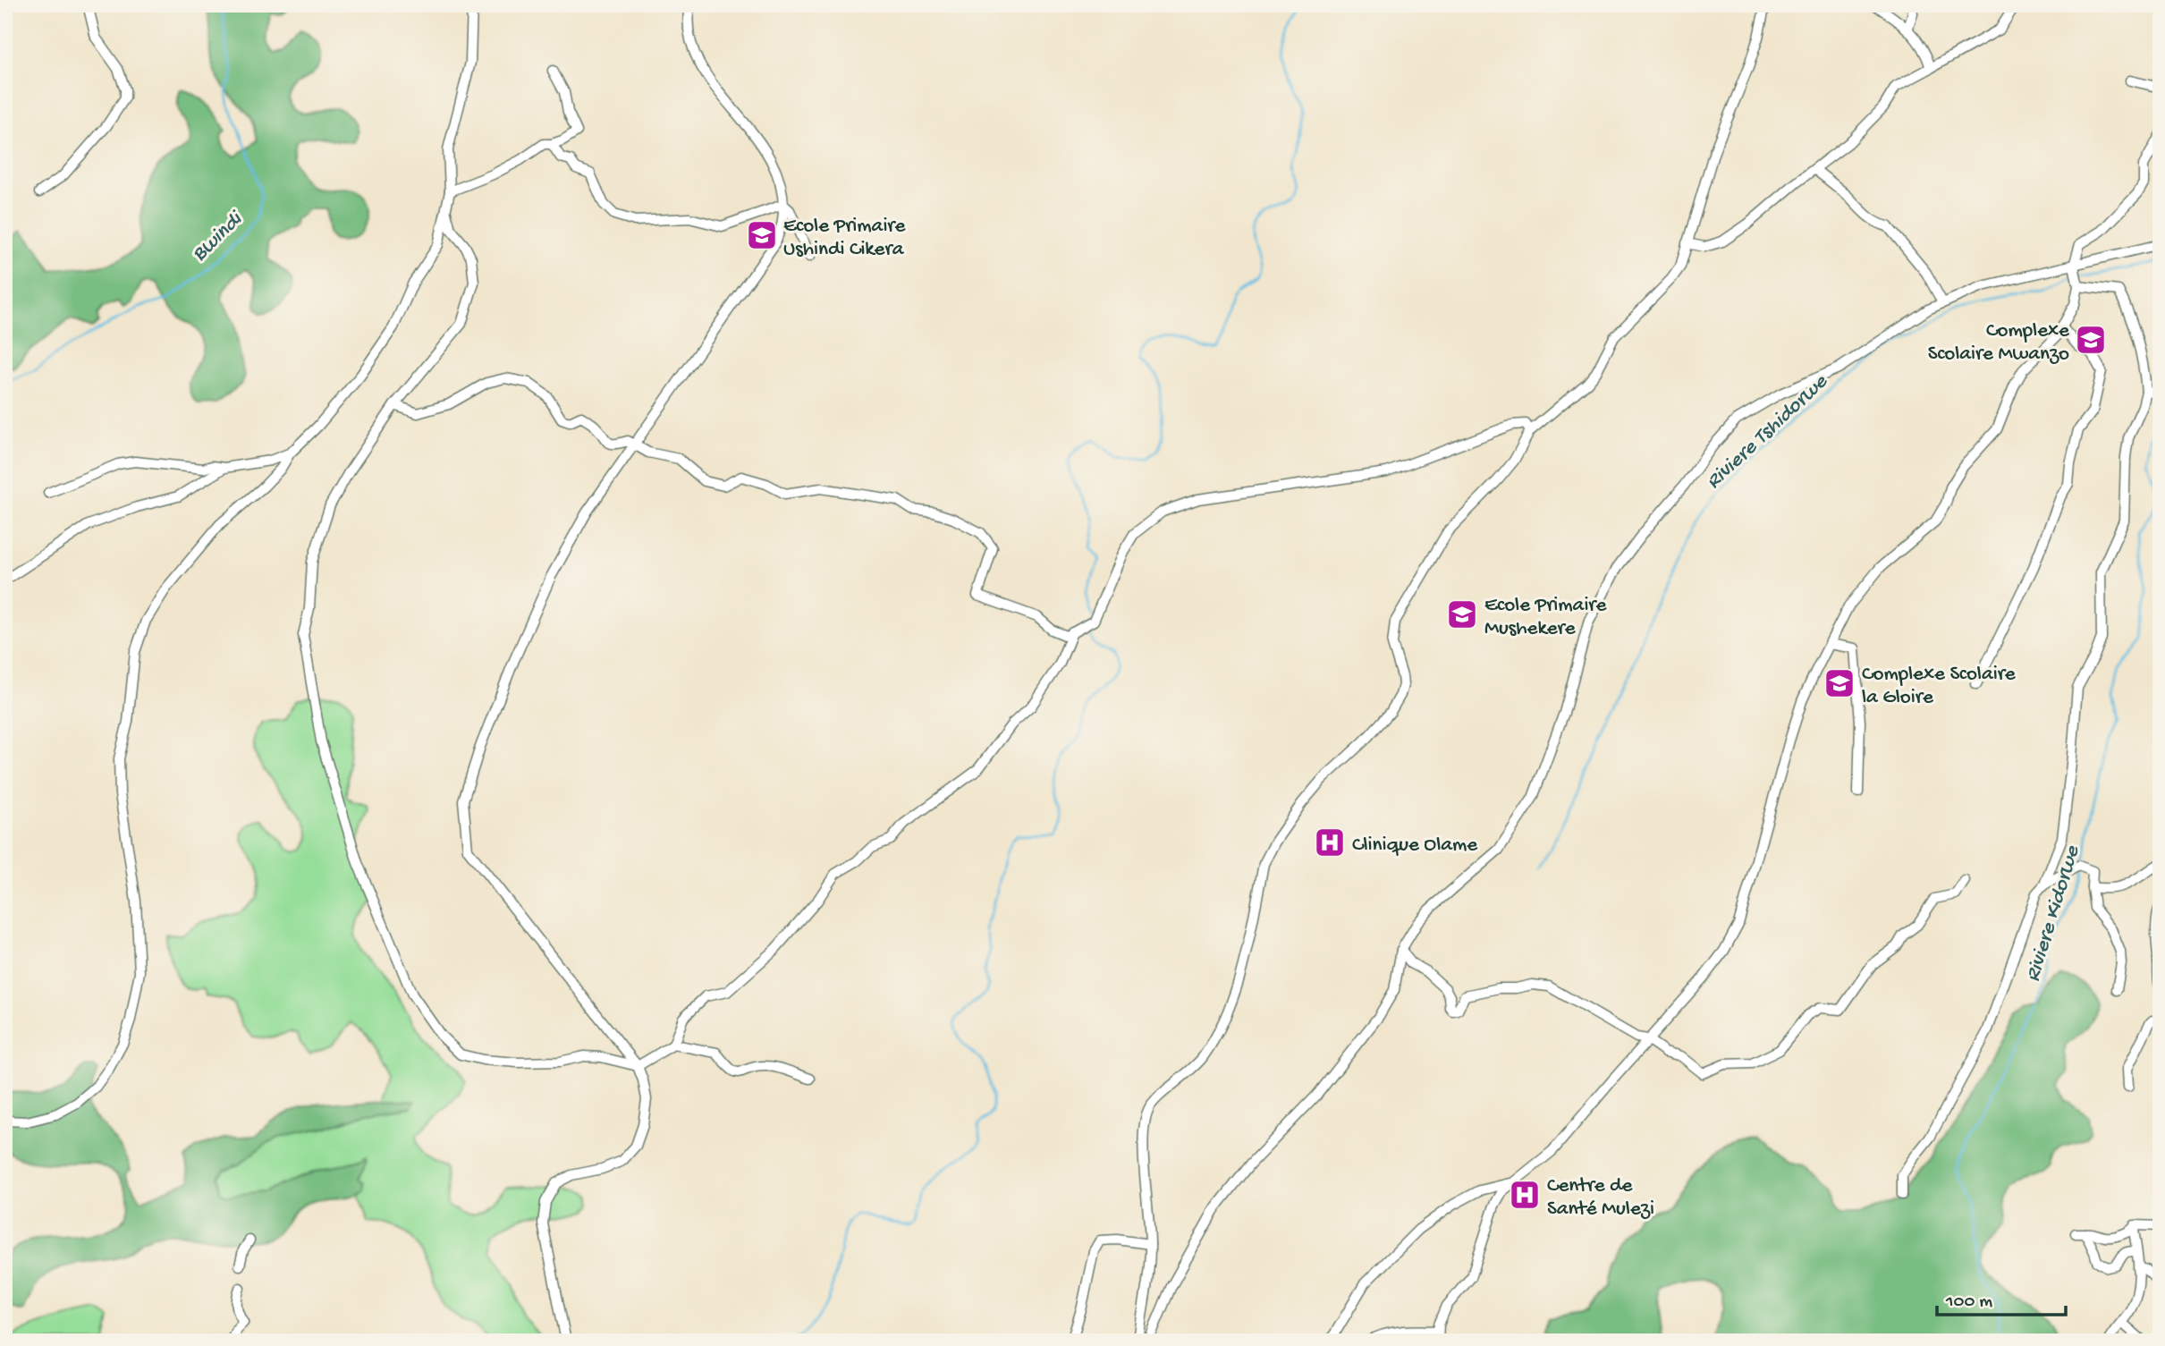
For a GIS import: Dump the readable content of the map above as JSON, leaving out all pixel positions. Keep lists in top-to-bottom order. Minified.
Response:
{"water":["Bwindi","Riviere Tshidorwe","Riviere Kidorwe"],"places":{"school or university":["Ecole Primaire Ushindi Cikera","Complexe Scolaire Mwanzo","Ecole Primaire Mushekere","Complexe Scolaire la Gloire"],"hospital":["Clinique Olame","Centre de Santé Mulezi"]},"scale_bar":"100 m"}
